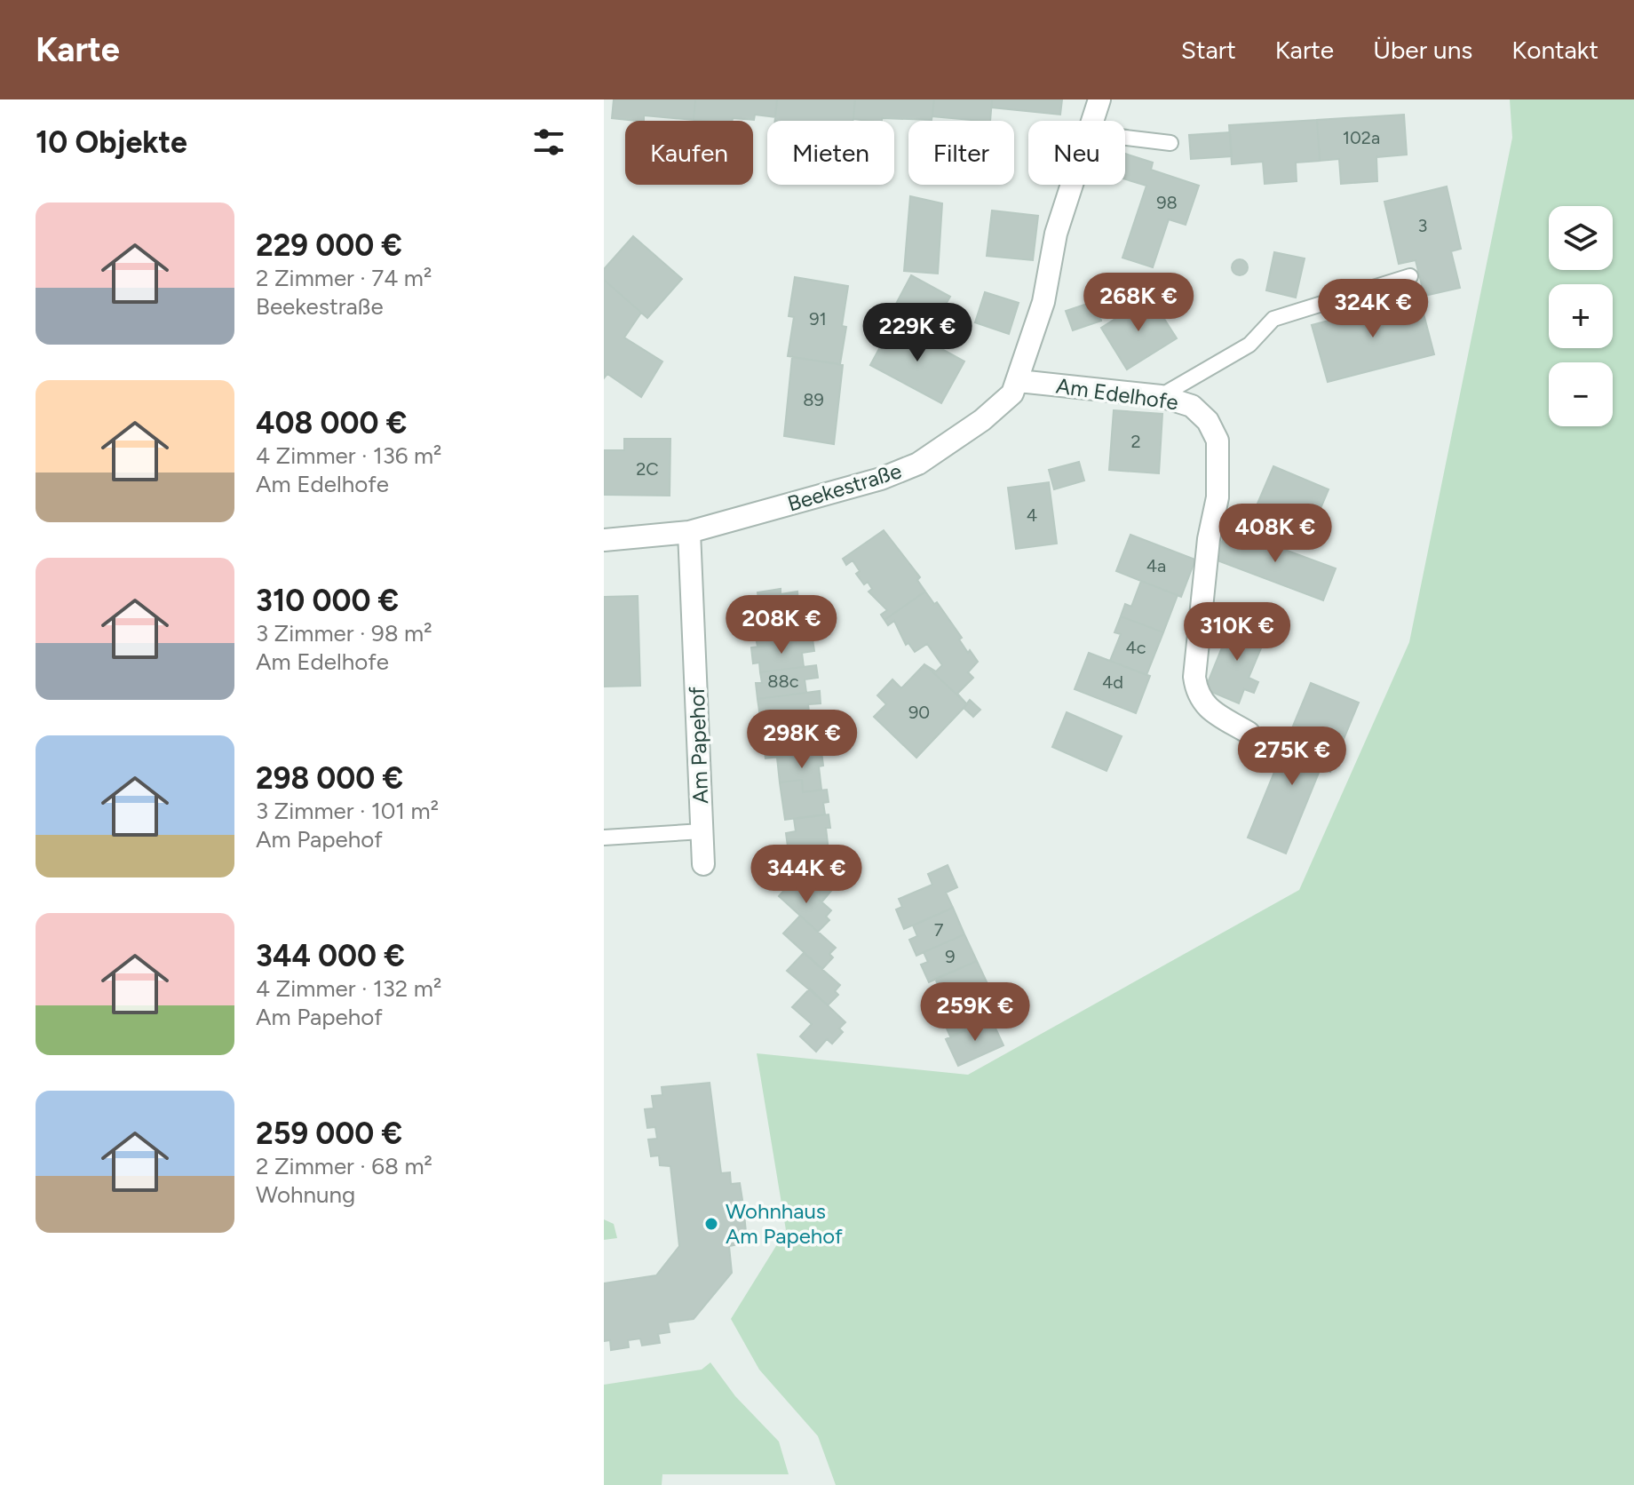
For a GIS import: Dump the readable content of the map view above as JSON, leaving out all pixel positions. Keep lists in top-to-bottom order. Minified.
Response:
{"streets":{"street":["Am Edelhofe","Beekestraße","Am Papehof"]},"crossings":[["Am Edelhofe","Beekestraße"],["Beekestraße","Am Papehof"]],"places":["Wohnhaus Am Papehof"],"house_numbers":["102a","98","3","91","89","2","2C","4","4a","4c","88c","4d","90","7","9"],"page":{"header":"Karte","nav":["Start","Karte","Über uns","Kontakt"],"heading":"10 Objekte","chip":["Kaufen","Mieten","Filter","Neu"],"list":[{"name":"229 000 €","note":"2 Zimmer · 74 m² · Beekestraße"},{"name":"408 000 €","note":"4 Zimmer · 136 m² · Am Edelhofe"},{"name":"310 000 €","note":"3 Zimmer · 98 m² · Am Edelhofe"},{"name":"298 000 €","note":"3 Zimmer · 101 m² · Am Papehof"},{"name":"344 000 €","note":"4 Zimmer · 132 m² · Am Papehof"},{"name":"259 000 €","note":"2 Zimmer · 68 m² · Wohnung"}],"map_buttons":["+","−"],"price":["268K €","324K €","229K €","408K €","208K €","310K €","298K €","275K €","344K €","259K €"]}}
